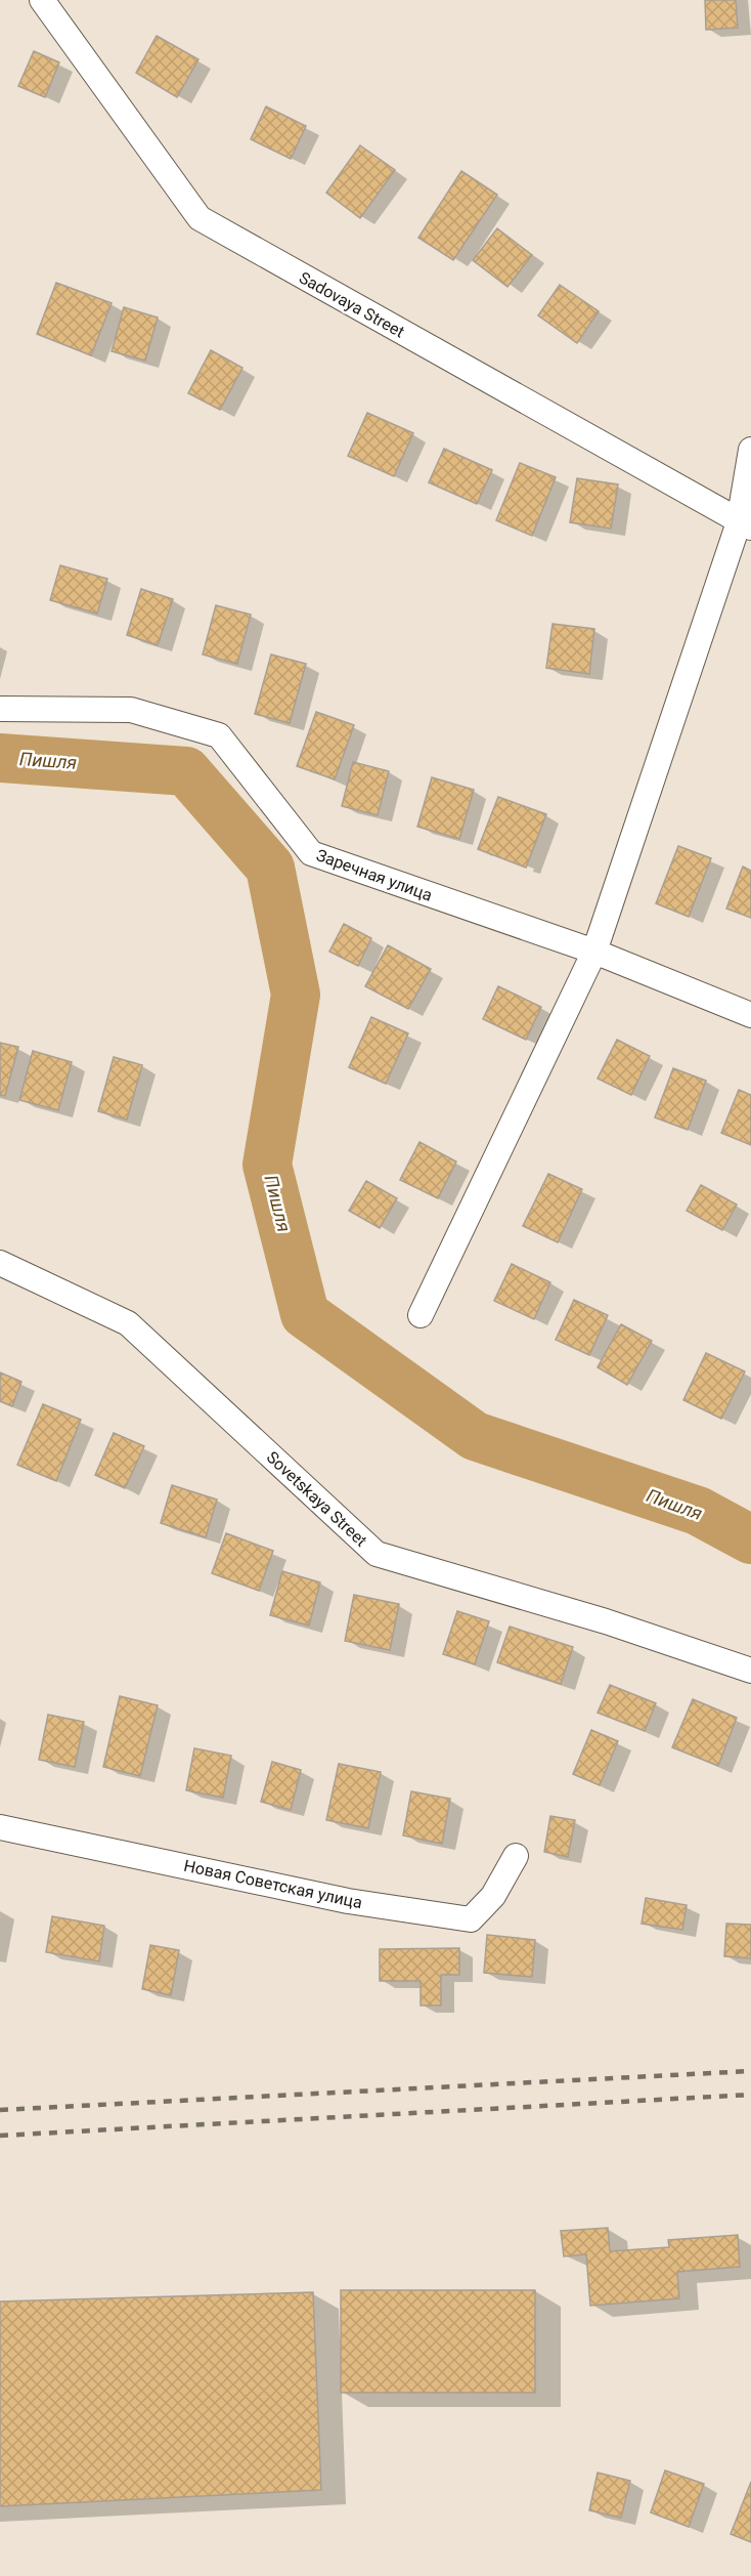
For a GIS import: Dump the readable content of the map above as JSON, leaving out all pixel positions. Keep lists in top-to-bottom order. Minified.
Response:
{"streets":{"street":["Sadovaya Street","Заречная улица","Sovetskaya Street","Новая Советская улица"]},"water":["Пишля"]}
